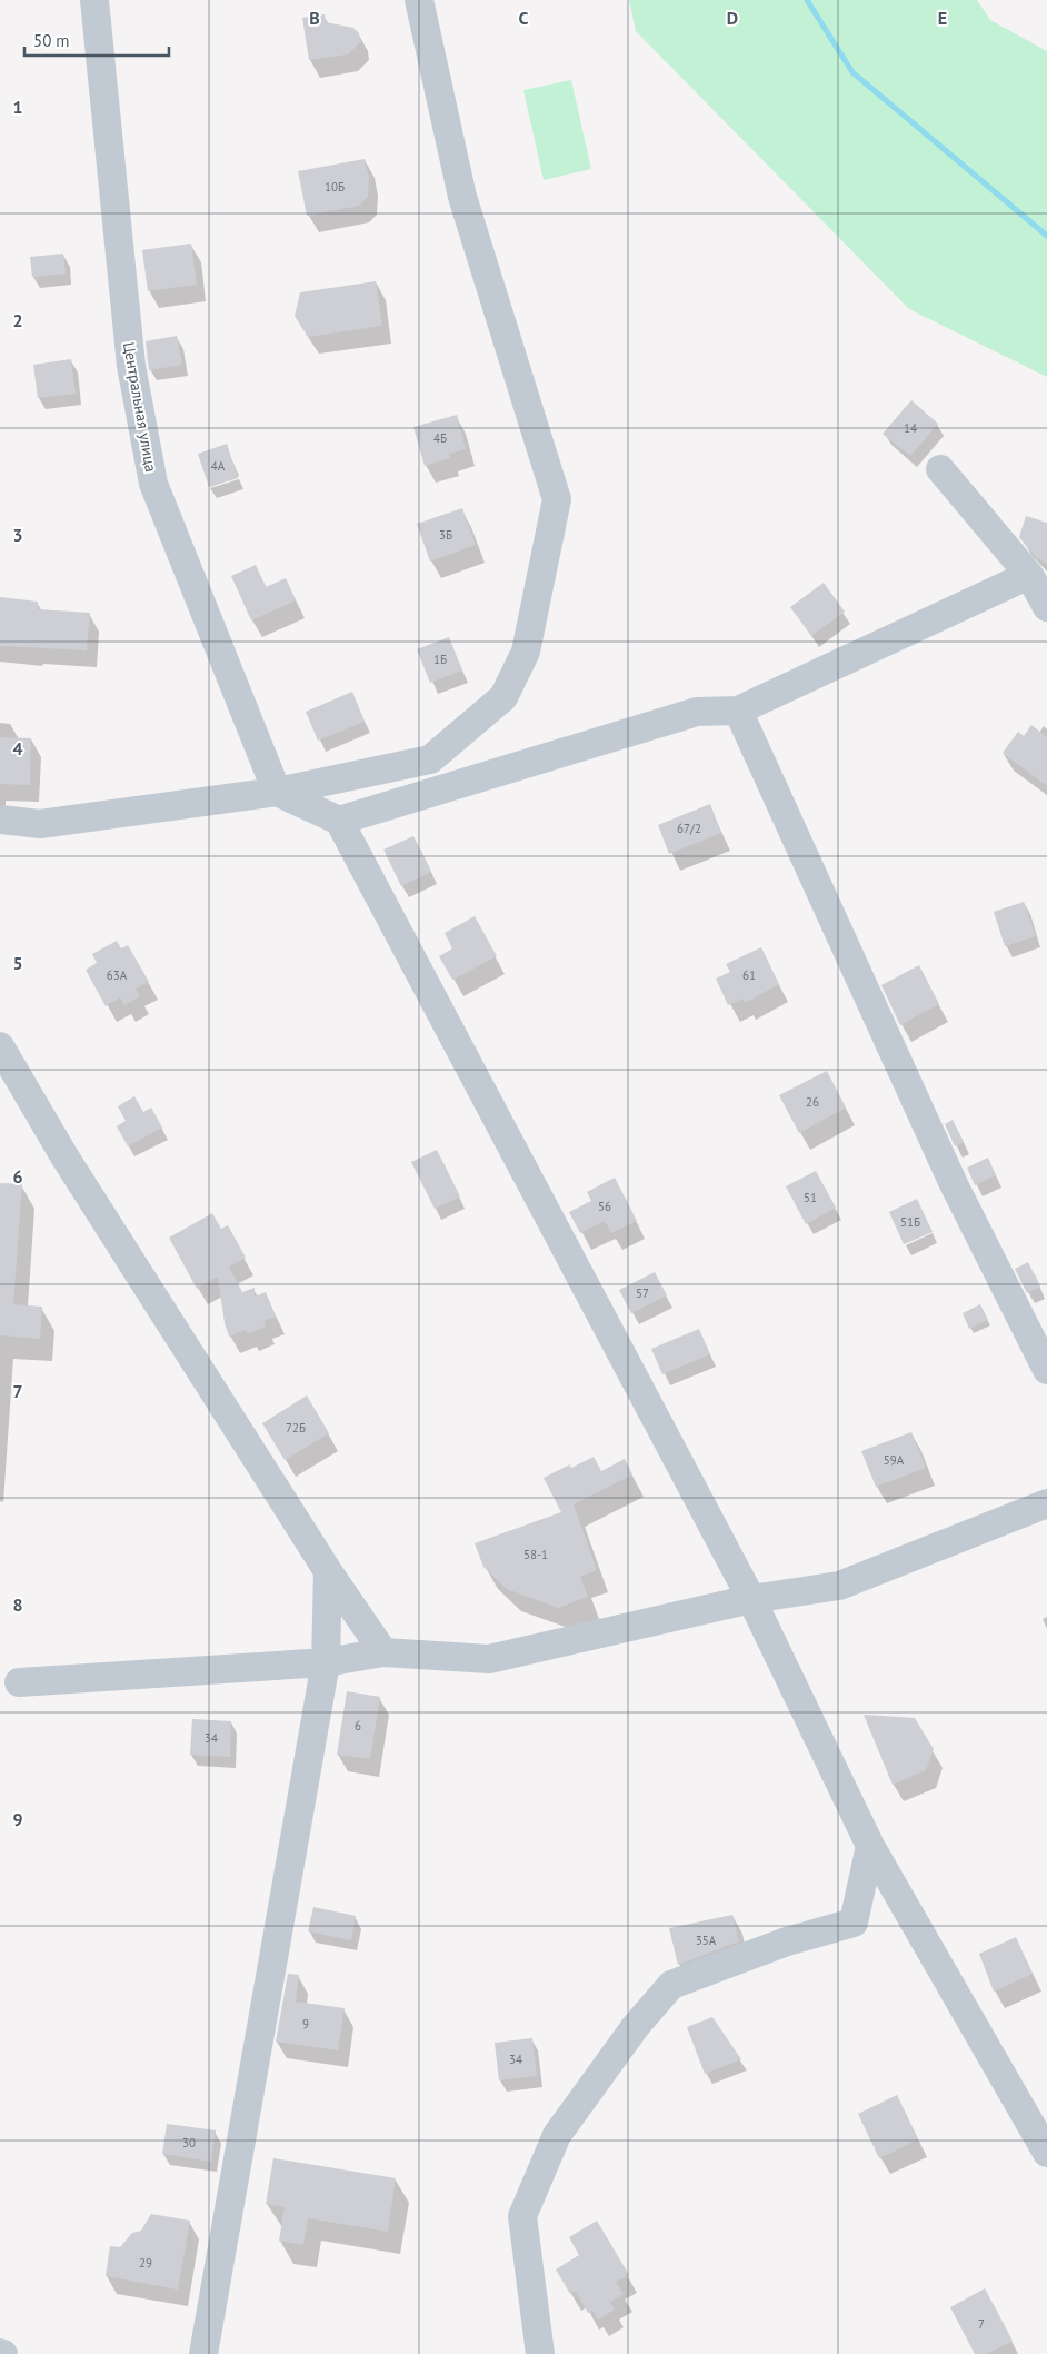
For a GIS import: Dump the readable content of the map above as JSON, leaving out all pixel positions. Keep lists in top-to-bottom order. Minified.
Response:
{"streets":{"street":["Центральная улица"]},"house_numbers":["10Б","14","4Б","4А","3Б","1Б","67/2","63А","61","26","51","56","51Б","57","72Б","59А","58-1","6","34","35А","9","34","30","29","7"],"scale_bar":"50 m","grid":{"columns":["B","C","D","E"],"rows":["1","2","3","4","5","6","7","8","9"]}}
